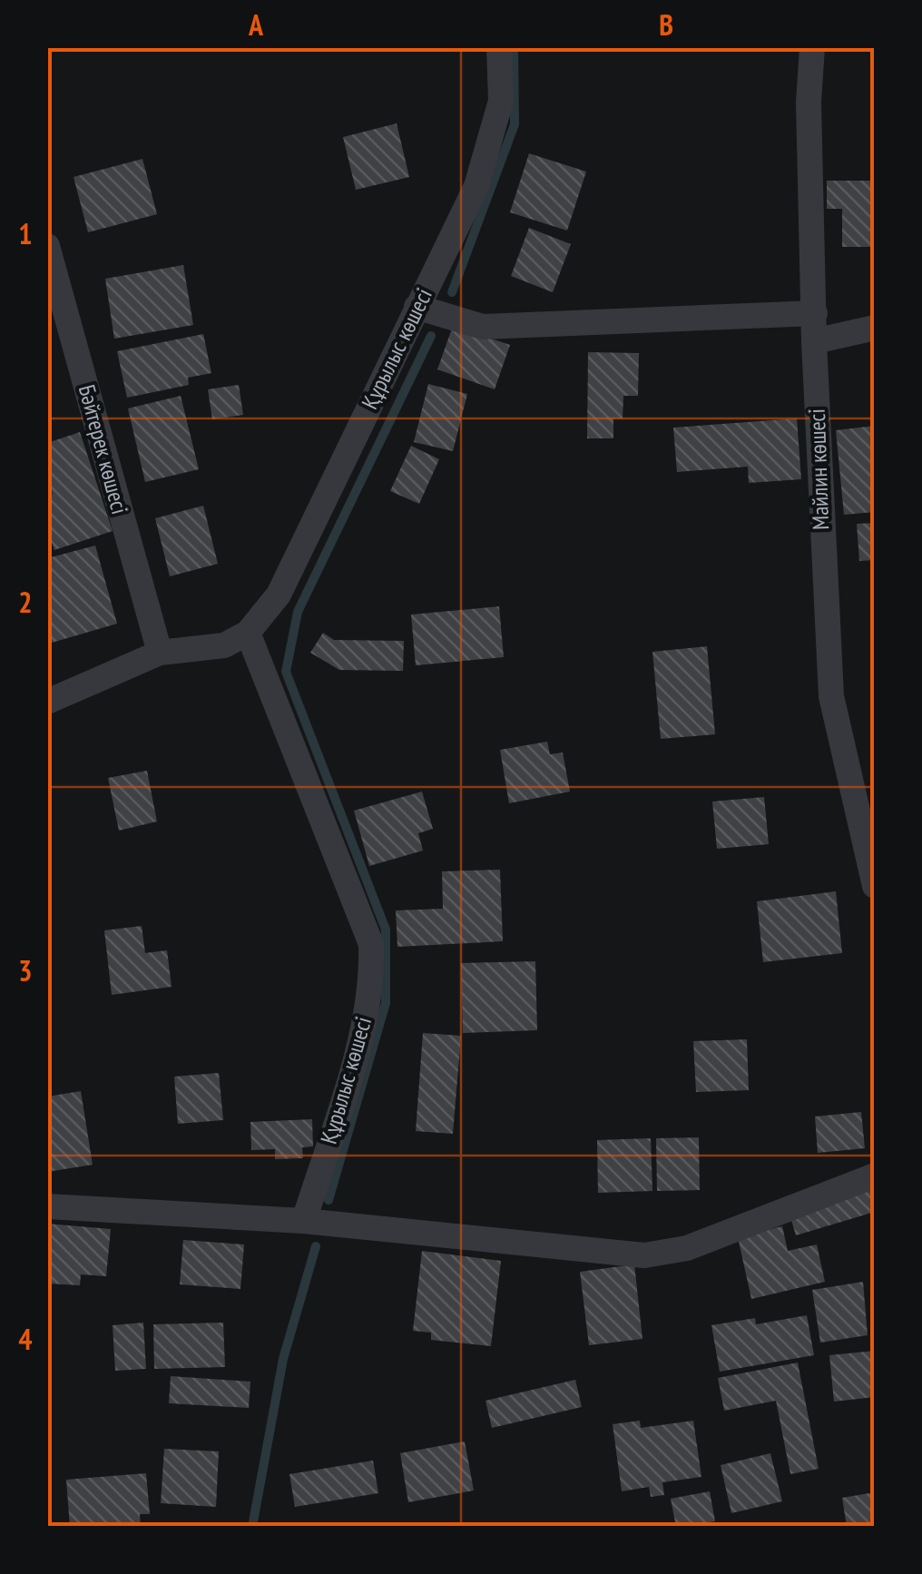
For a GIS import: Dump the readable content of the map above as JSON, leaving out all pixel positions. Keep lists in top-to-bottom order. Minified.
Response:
{"streets":{"street":["Құрылыс көшесі","Бәйтерек көшесі","Майлин көшесі"]},"grid":{"columns":["A","B"],"rows":["1","2","3","4"]}}
